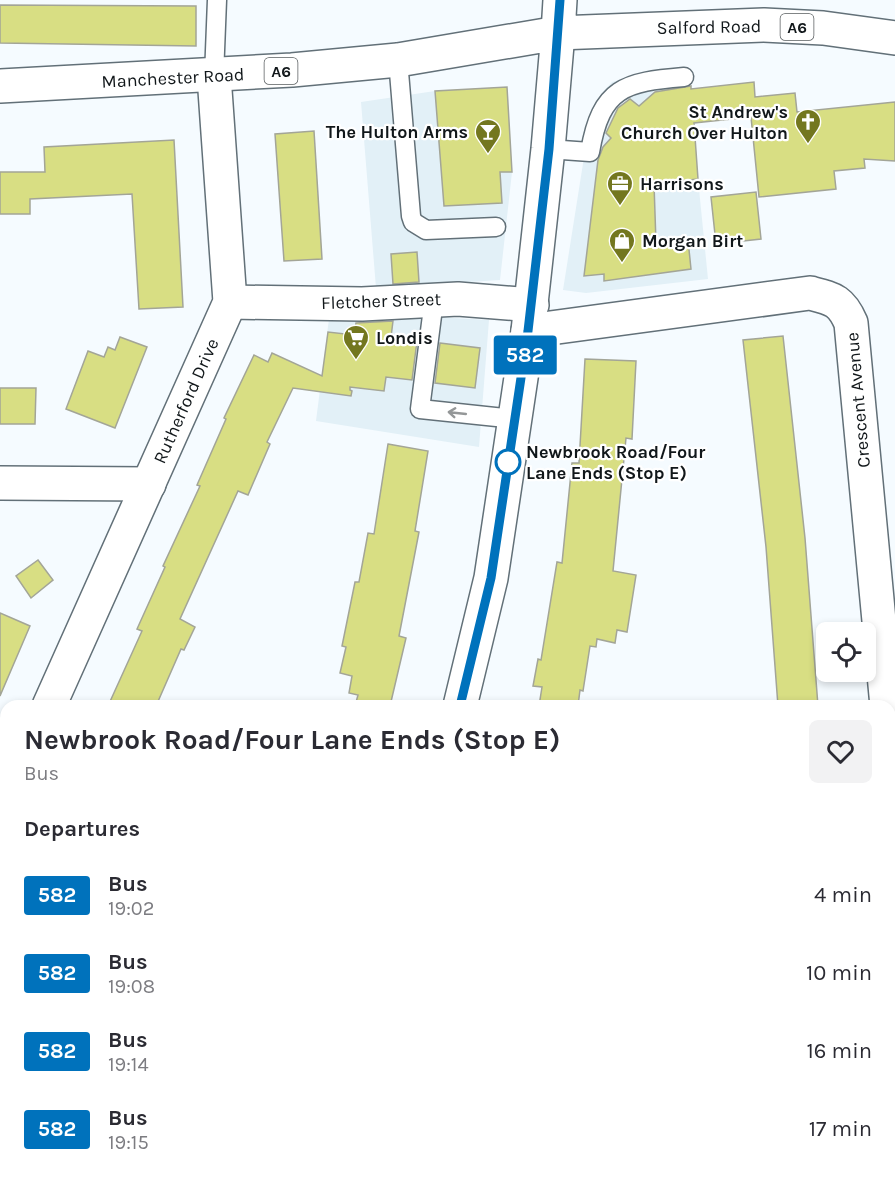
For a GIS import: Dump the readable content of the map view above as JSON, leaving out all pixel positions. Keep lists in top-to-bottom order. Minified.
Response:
{"streets":{"main road":["Salford Road","A6","Manchester Road","Fletcher Street","Crescent Avenue","Rutherford Drive"]},"crossings":[["Salford Road","Manchester Road"],["Manchester Road","Rutherford Drive"],["Fletcher Street","Crescent Avenue"],["Fletcher Street","Rutherford Drive"]],"places":{"church":["St Andrew's Church Over Hulton"],"bar":["The Hulton Arms"],"office":["Harrisons"],"shop":["Morgan Birt"],"supermarket":["Londis"],"other":["Newbrook Road/Four Lane Ends (Stop E)"]},"lines":["bus line 582"],"page":{"on_map":"582","heading":[["Newbrook Road/Four Lane Ends (Stop E)","Bus"],"Departures"],"list":[{"mark":"582","name":"Bus","note":"19:02","value":"4 min"},{"mark":"582","name":"Bus","note":"19:08","value":"10 min"},{"mark":"582","name":"Bus","note":"19:14","value":"16 min"},{"mark":"582","name":"Bus","note":"19:15","value":"17 min"}]}}
